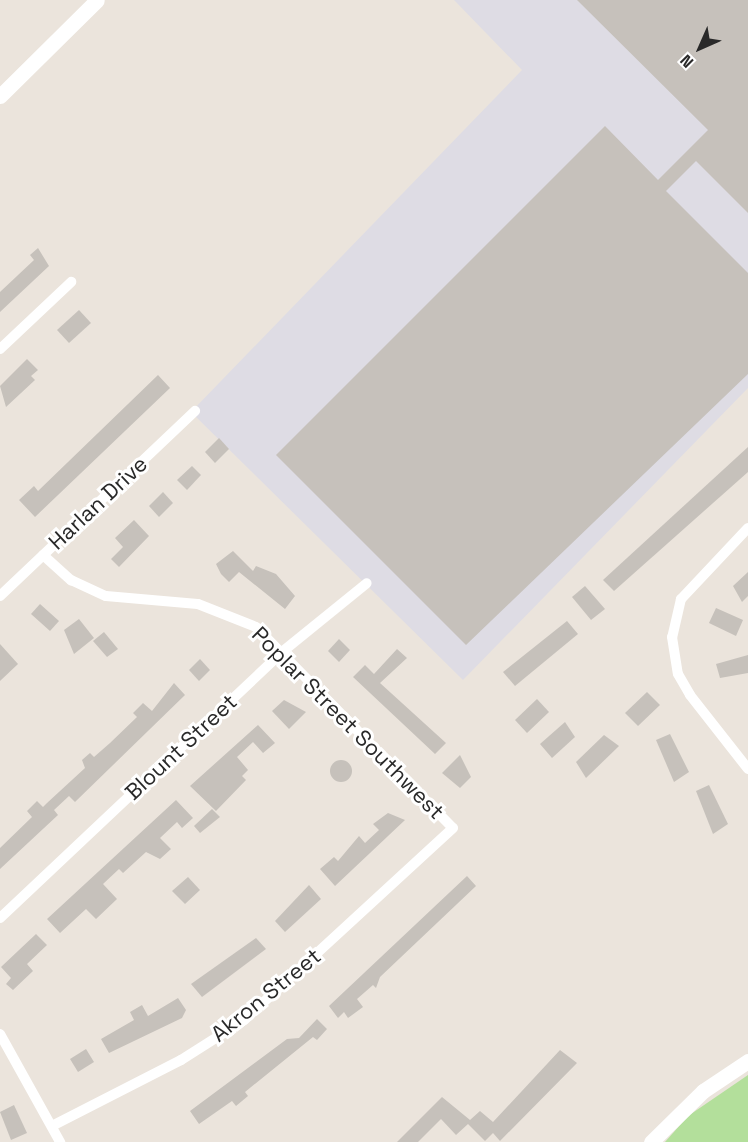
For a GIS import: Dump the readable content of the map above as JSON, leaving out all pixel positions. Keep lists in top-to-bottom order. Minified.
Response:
{"streets":{"street":["Harlan Drive","Poplar Street Southwest","Blount Street","Akron Street"]},"crossings":[["Harlan Drive","Poplar Street Southwest"],["Poplar Street Southwest","Blount Street"],["Poplar Street Southwest","Akron Street"]],"north":"bottom left"}
